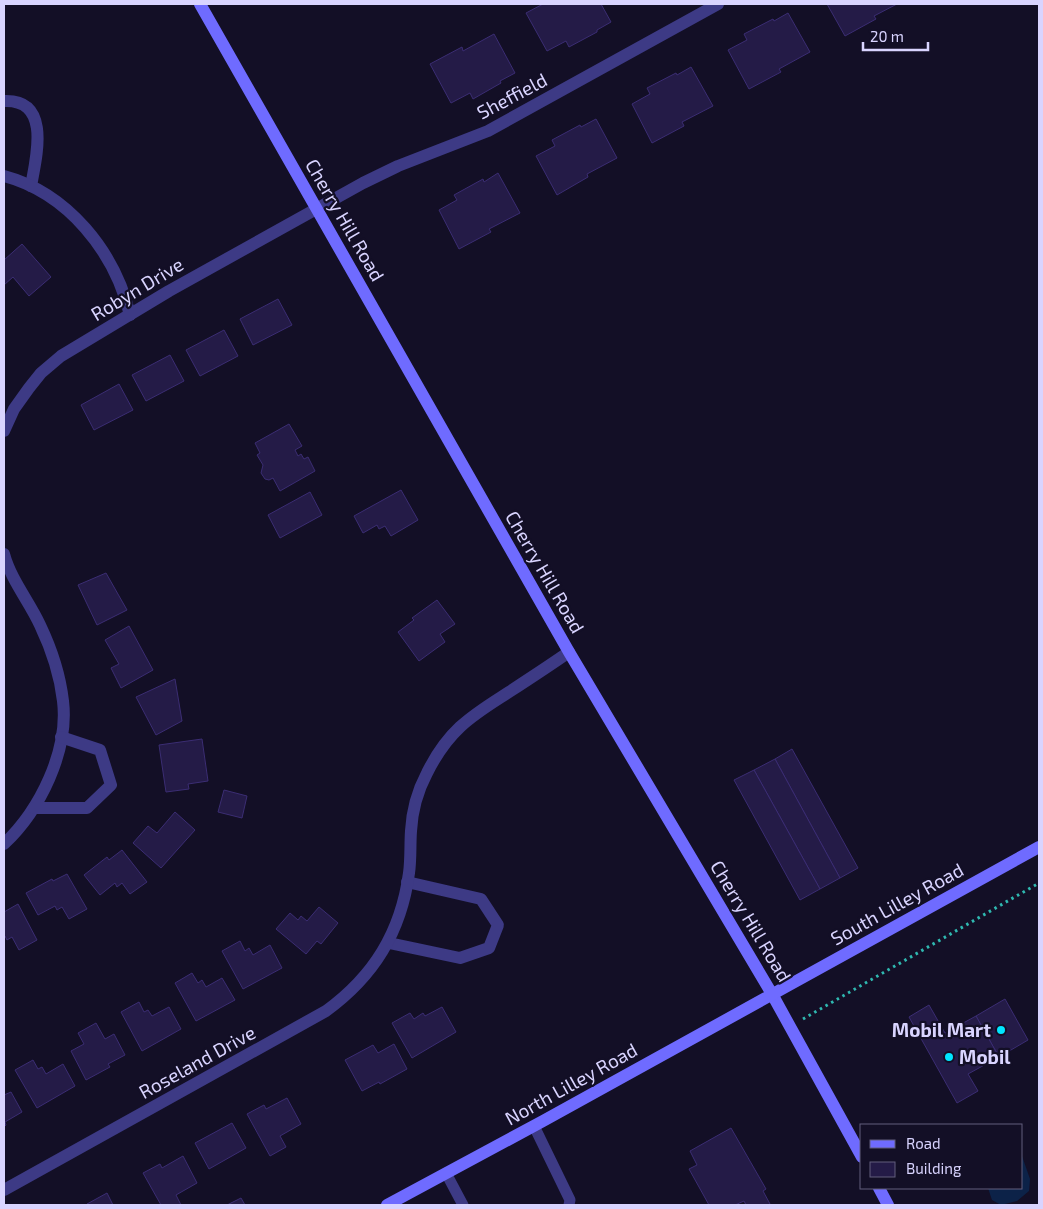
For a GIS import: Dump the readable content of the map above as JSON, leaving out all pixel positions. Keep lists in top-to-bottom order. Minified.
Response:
{"streets":{"main road":["Cherry Hill Road","South Lilley Road","North Lilley Road"],"street":["Sheffield","Robyn Drive","Roseland Drive"]},"crossings":[["Sheffield","Cherry Hill Road"],["Sheffield","Robyn Drive"],["Cherry Hill Road","Robyn Drive"],["Cherry Hill Road","South Lilley Road"],["Cherry Hill Road","Roseland Drive"],["Cherry Hill Road","North Lilley Road"],["South Lilley Road","North Lilley Road"]],"places":["Mobil Mart","Mobil"],"legend":["Road","Building"],"scale_bar":"20 m"}
